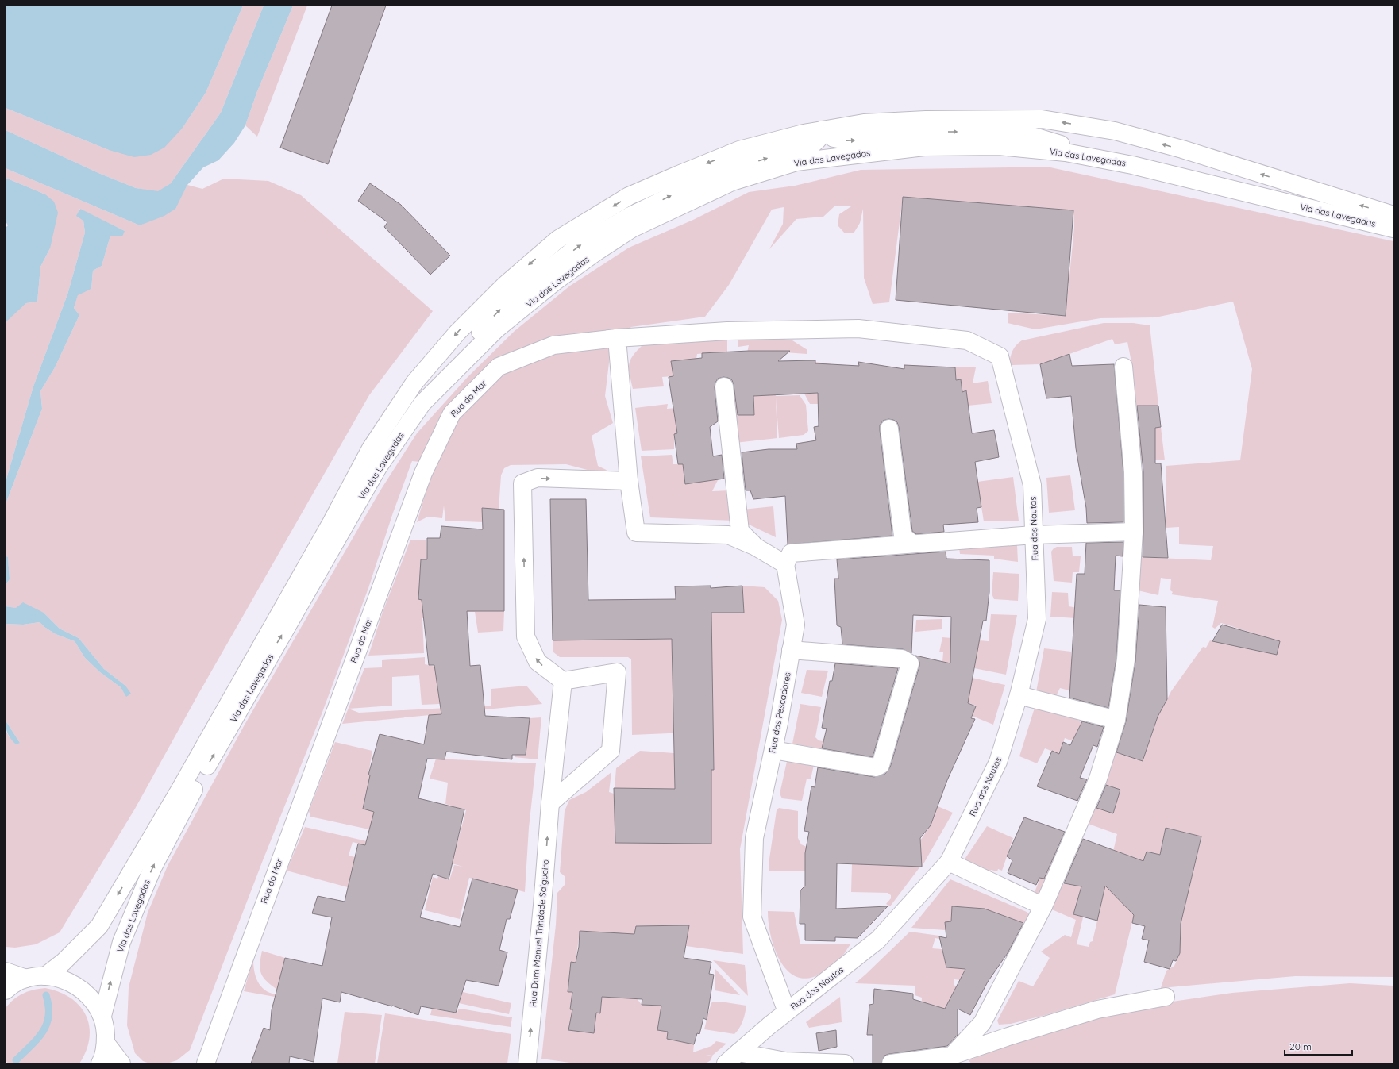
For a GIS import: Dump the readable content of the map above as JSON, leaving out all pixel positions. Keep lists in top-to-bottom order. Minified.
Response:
{"streets":{"street":["Via das Lavegadas","Rua do Mar","Rua dos Nautas","Rua dos Pescadores","Rua Dom Manuel Trindade Salgueiro"]},"crossings":[["Rua do Mar","Rua dos Nautas"],["Rua dos Nautas","Rua dos Pescadores"]],"one_way":["Rua Dom Manuel Trindade Salgueiro"],"scale_bar":"20 m"}
